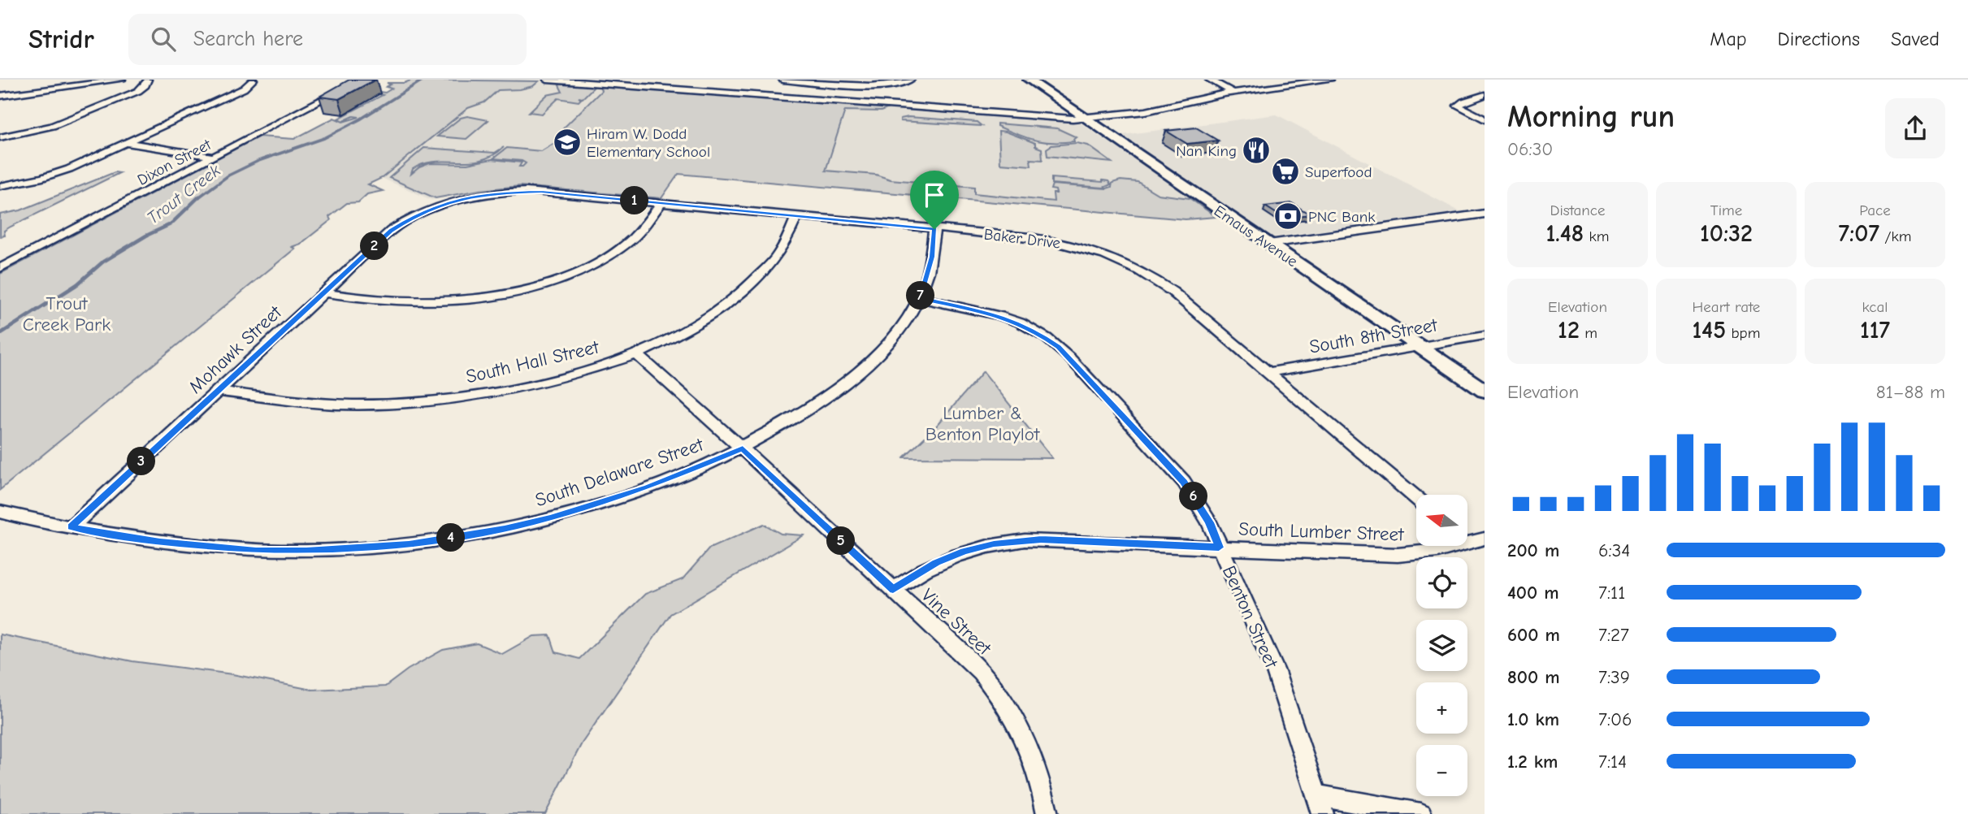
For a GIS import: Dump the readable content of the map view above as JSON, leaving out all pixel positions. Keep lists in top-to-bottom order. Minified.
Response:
{"streets":{"main road":["Emaus Avenue"],"street":["Dixon Street","Baker Drive","South 8th Street","Mohawk Street","South Hall Street","South Delaware Street","South Lumber Street","Benton Street","Vine Street"]},"crossings":[["Emaus Avenue","South 8th Street"],["Baker Drive","South 8th Street"],["Baker Drive","Mohawk Street"],["Baker Drive","South Hall Street"],["Baker Drive","South Delaware Street"],["Mohawk Street","South Hall Street"],["Mohawk Street","South Delaware Street"],["South Hall Street","Vine Street"],["South Delaware Street","Benton Street"],["South Delaware Street","Vine Street"],["South Lumber Street","Benton Street"],["South Lumber Street","Vine Street"]],"water":["Trout Creek"],"parks":["Trout Creek Park","Lumber & Benton Playlot"],"places":{"school or university":["Hiram W. Dodd Elementary School"],"restaurant":["Nan King"],"supermarket":["Superfood"],"bank":["PNC Bank"]},"north":"left","page":{"header":"Stridr","search":"Search here","nav":["Map","Directions","Saved"],"heading":["Morning run","06:30"],"stats":[["Distance","1.48 km"],["Time","10:32"],["Pace","7:07 /km"],["Elevation","12 m"],["Heart rate","145 bpm"],["kcal","117"]],"pins":["1","2","7","3","6","4","5"],"chart":["Elevation","81–88 m"],"map_buttons":["+","−"],"list":[{"name":"200 m","note":"6:34"},{"name":"400 m","note":"7:11"},{"name":"600 m","note":"7:27"},{"name":"800 m","note":"7:39"},{"name":"1.0 km","note":"7:06"},{"name":"1.2 km","note":"7:14"}]}}
